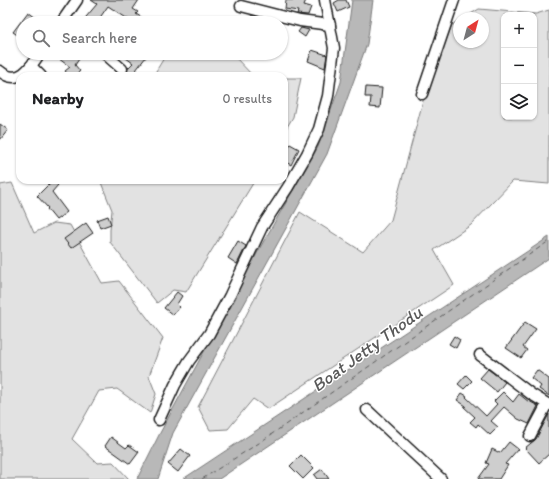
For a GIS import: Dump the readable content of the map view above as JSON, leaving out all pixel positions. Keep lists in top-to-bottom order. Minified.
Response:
{"water":["Boat Jetty Thodu"],"north":"top right","page":{"map_buttons":["+","−"],"search":"Search here","heading":["Nearby","0 results"]}}
